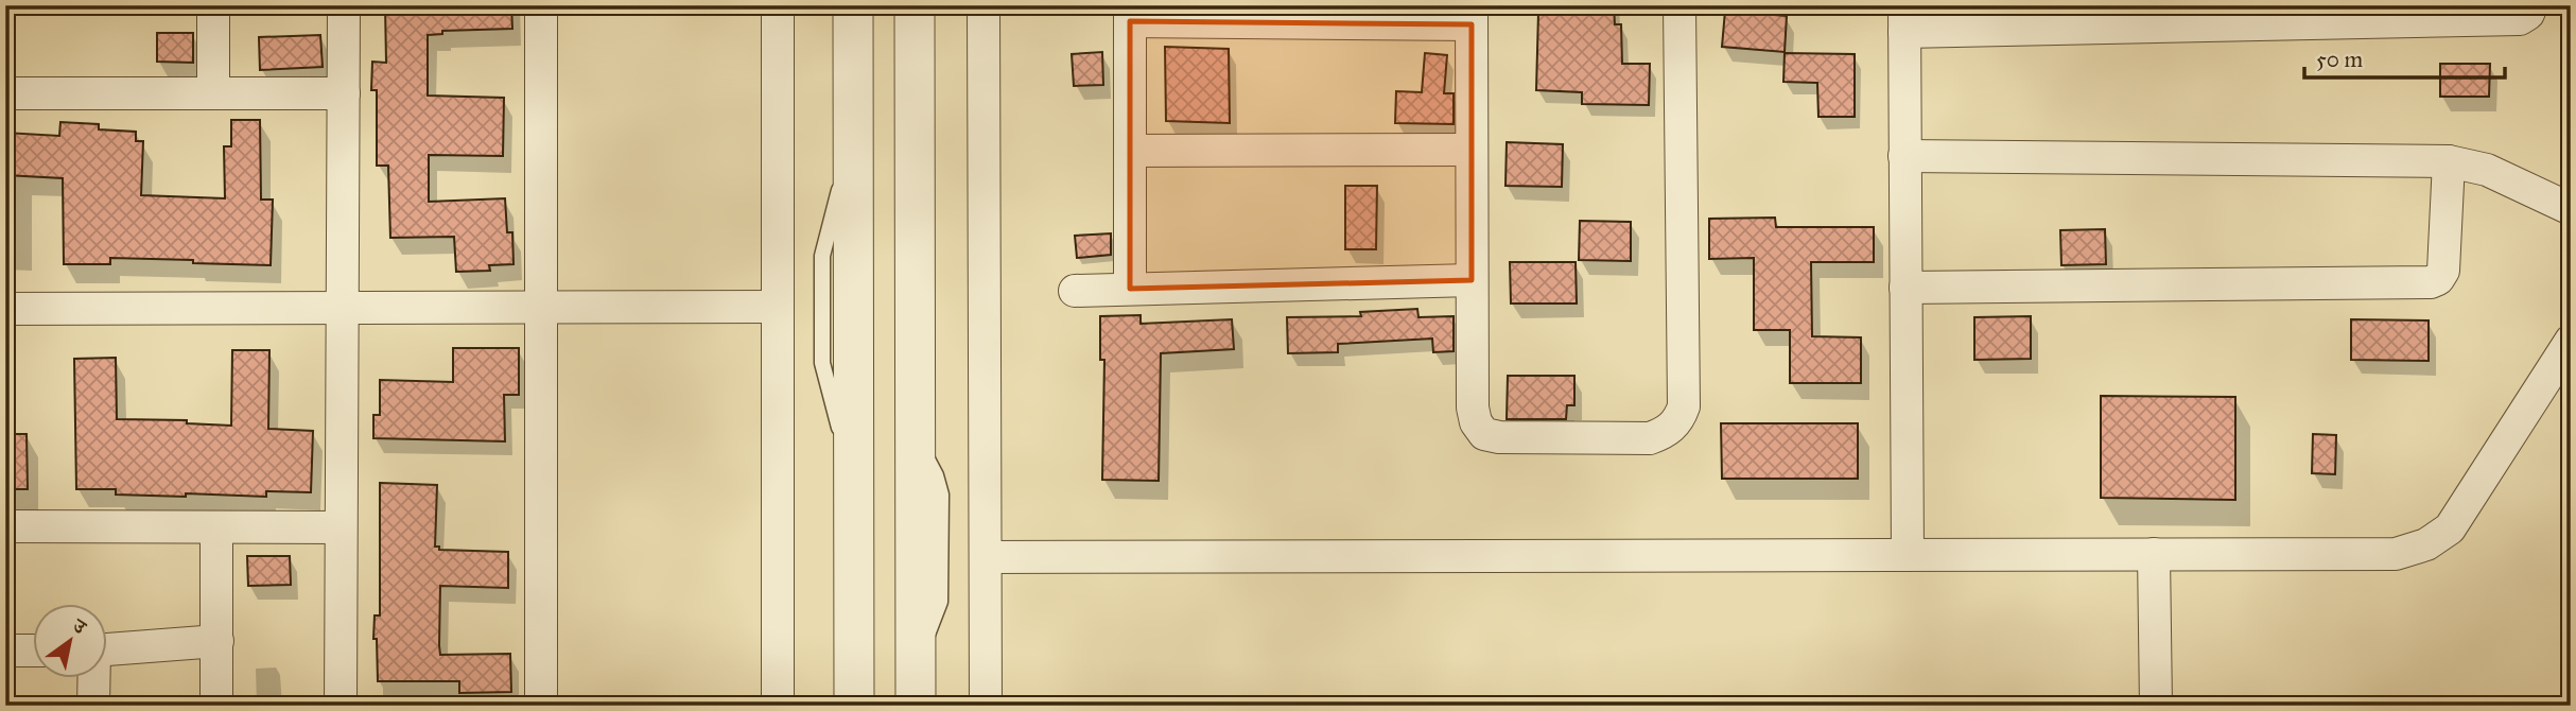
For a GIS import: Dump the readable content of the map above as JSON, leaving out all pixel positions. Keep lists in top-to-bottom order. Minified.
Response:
{"scale_bar":"50 m","north":"top right"}
